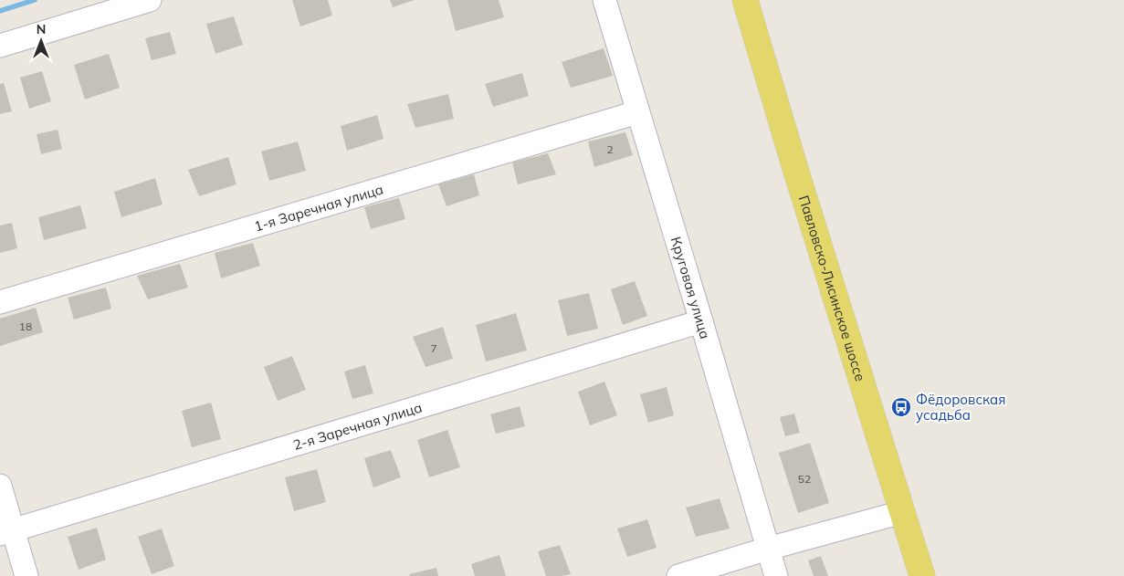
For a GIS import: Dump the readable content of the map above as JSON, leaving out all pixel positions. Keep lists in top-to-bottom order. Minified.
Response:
{"streets":{"main road":["Павловско-Лисинское шоссе"],"street":["1-я Заречная улица","Круговая улица","2-я Заречная улица"]},"crossings":[["1-я Заречная улица","Круговая улица"],["Круговая улица","2-я Заречная улица"]],"places":{"bus stop":["Фёдоровская усадьба"]},"house_numbers":["2","18","7","52"],"north":"top"}
